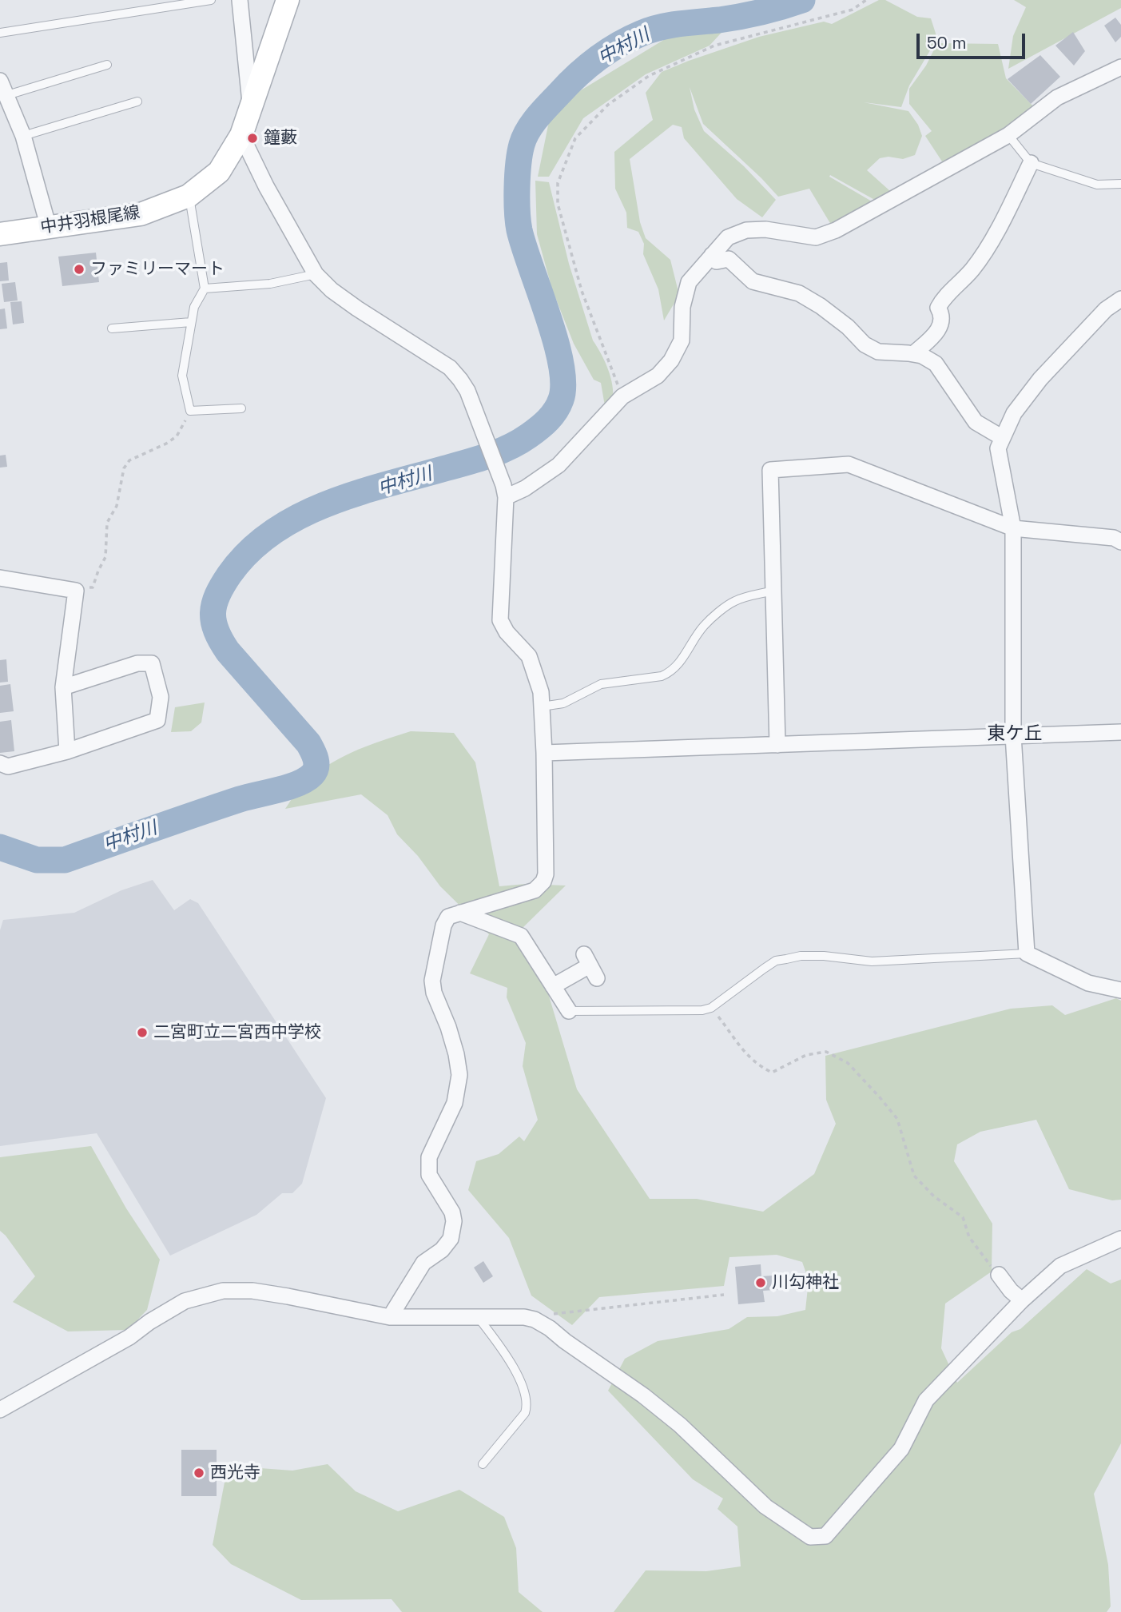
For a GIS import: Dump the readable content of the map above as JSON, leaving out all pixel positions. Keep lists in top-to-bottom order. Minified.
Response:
{"streets":{"main road":["中井羽根尾線"]},"districts":["東ケ丘"],"water":["中村川"],"places":["鐘藪","ファミリーマート","二宮町立二宮西中学校","川勾神社","西光寺"],"scale_bar":"50 m"}
